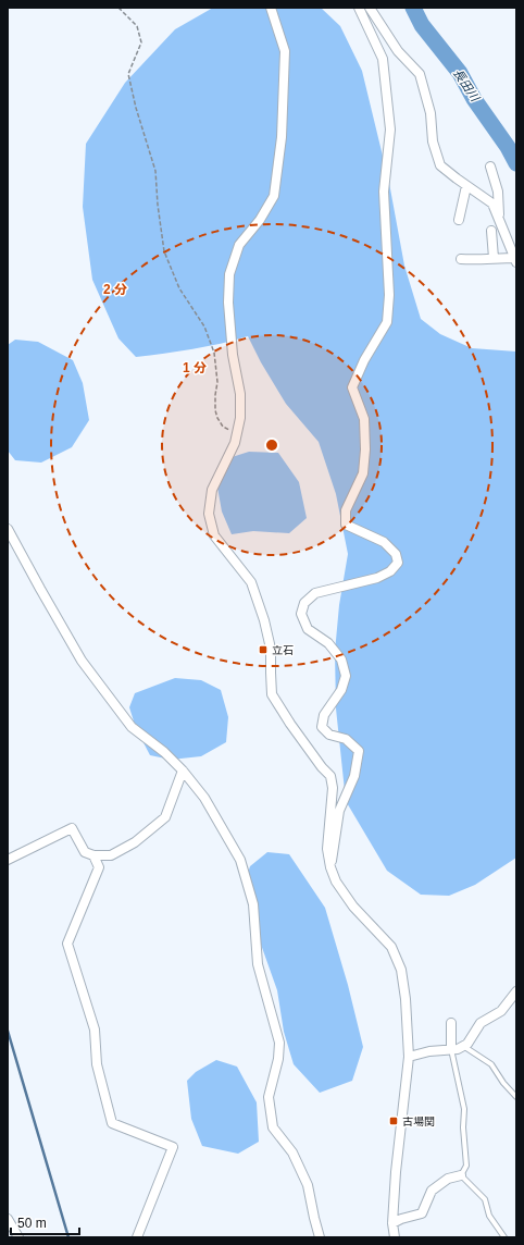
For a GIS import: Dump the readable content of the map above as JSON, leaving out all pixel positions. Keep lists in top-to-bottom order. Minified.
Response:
{"water":["長田川"],"places":{"transit":["立石","古場関"]},"scale_bar":"50 m","rings":["2 分","1 分"]}
